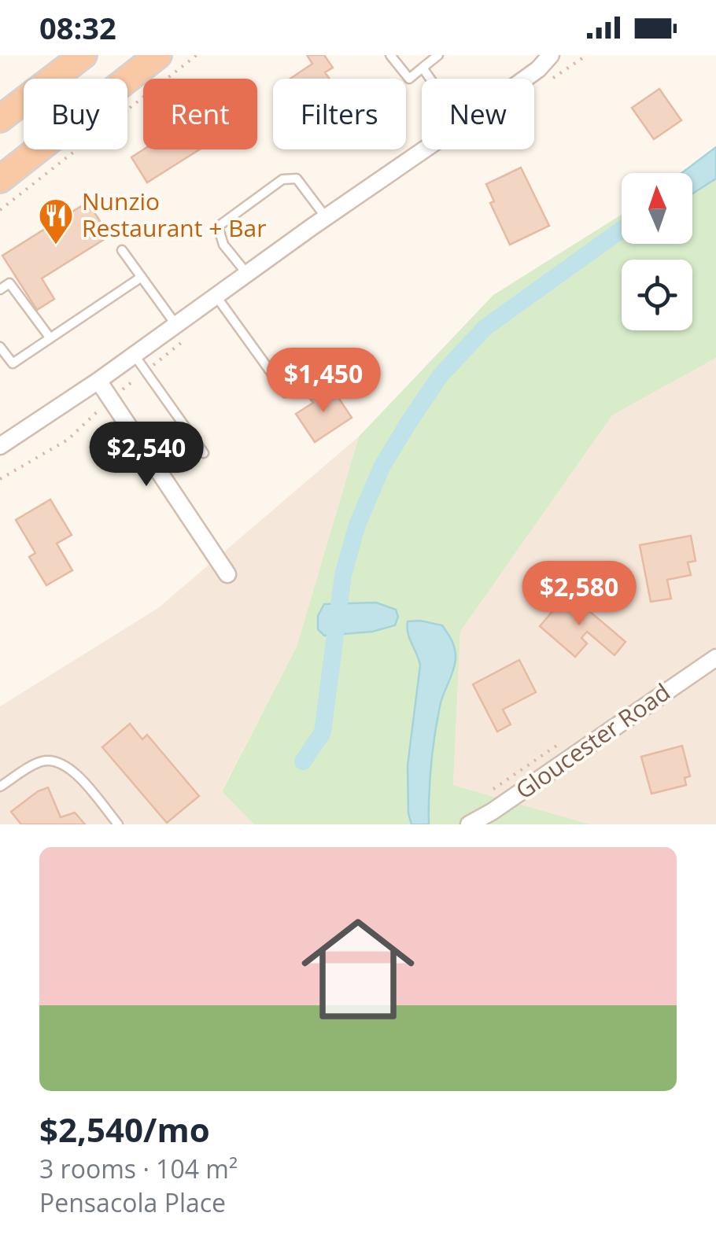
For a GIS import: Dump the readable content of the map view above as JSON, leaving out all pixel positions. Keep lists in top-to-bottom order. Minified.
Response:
{"streets":{"street":["Gloucester Road"]},"places":{"restaurant":["Nunzio Restaurant + Bar"]},"north":"top","page":{"status":"08:32","chip":["Buy","Rent","Filters","New"],"price":["$1,450","$2,540","$2,580"],"list":[{"name":"$2,540/mo","note":"3 rooms · 104 m² · Pensacola Place"}]}}
